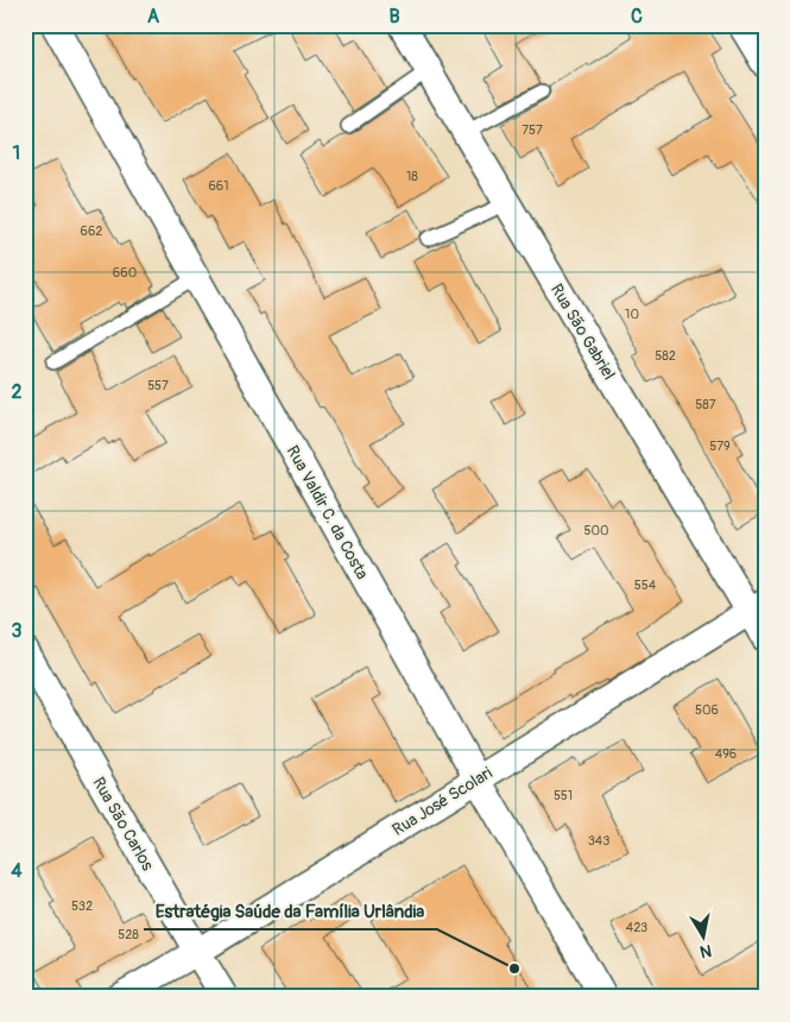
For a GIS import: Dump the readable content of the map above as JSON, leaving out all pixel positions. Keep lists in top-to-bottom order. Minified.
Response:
{"streets":{"street":["Rua São Gabriel","Rua Valdir C. da Costa","Rua José Scolari","Rua São Carlos"]},"crossings":[["Rua São Gabriel","Rua José Scolari"],["Rua Valdir C. da Costa","Rua José Scolari"],["Rua José Scolari","Rua São Carlos"]],"places":["Estratégia Saúde da Família Urlândia"],"house_numbers":["757","18","661","662","660","10","582","557","587","579","500","554","506","496","551","343","532","423","528"],"north":"bottom","grid":{"columns":["A","B","C"],"rows":["1","2","3","4"]}}
